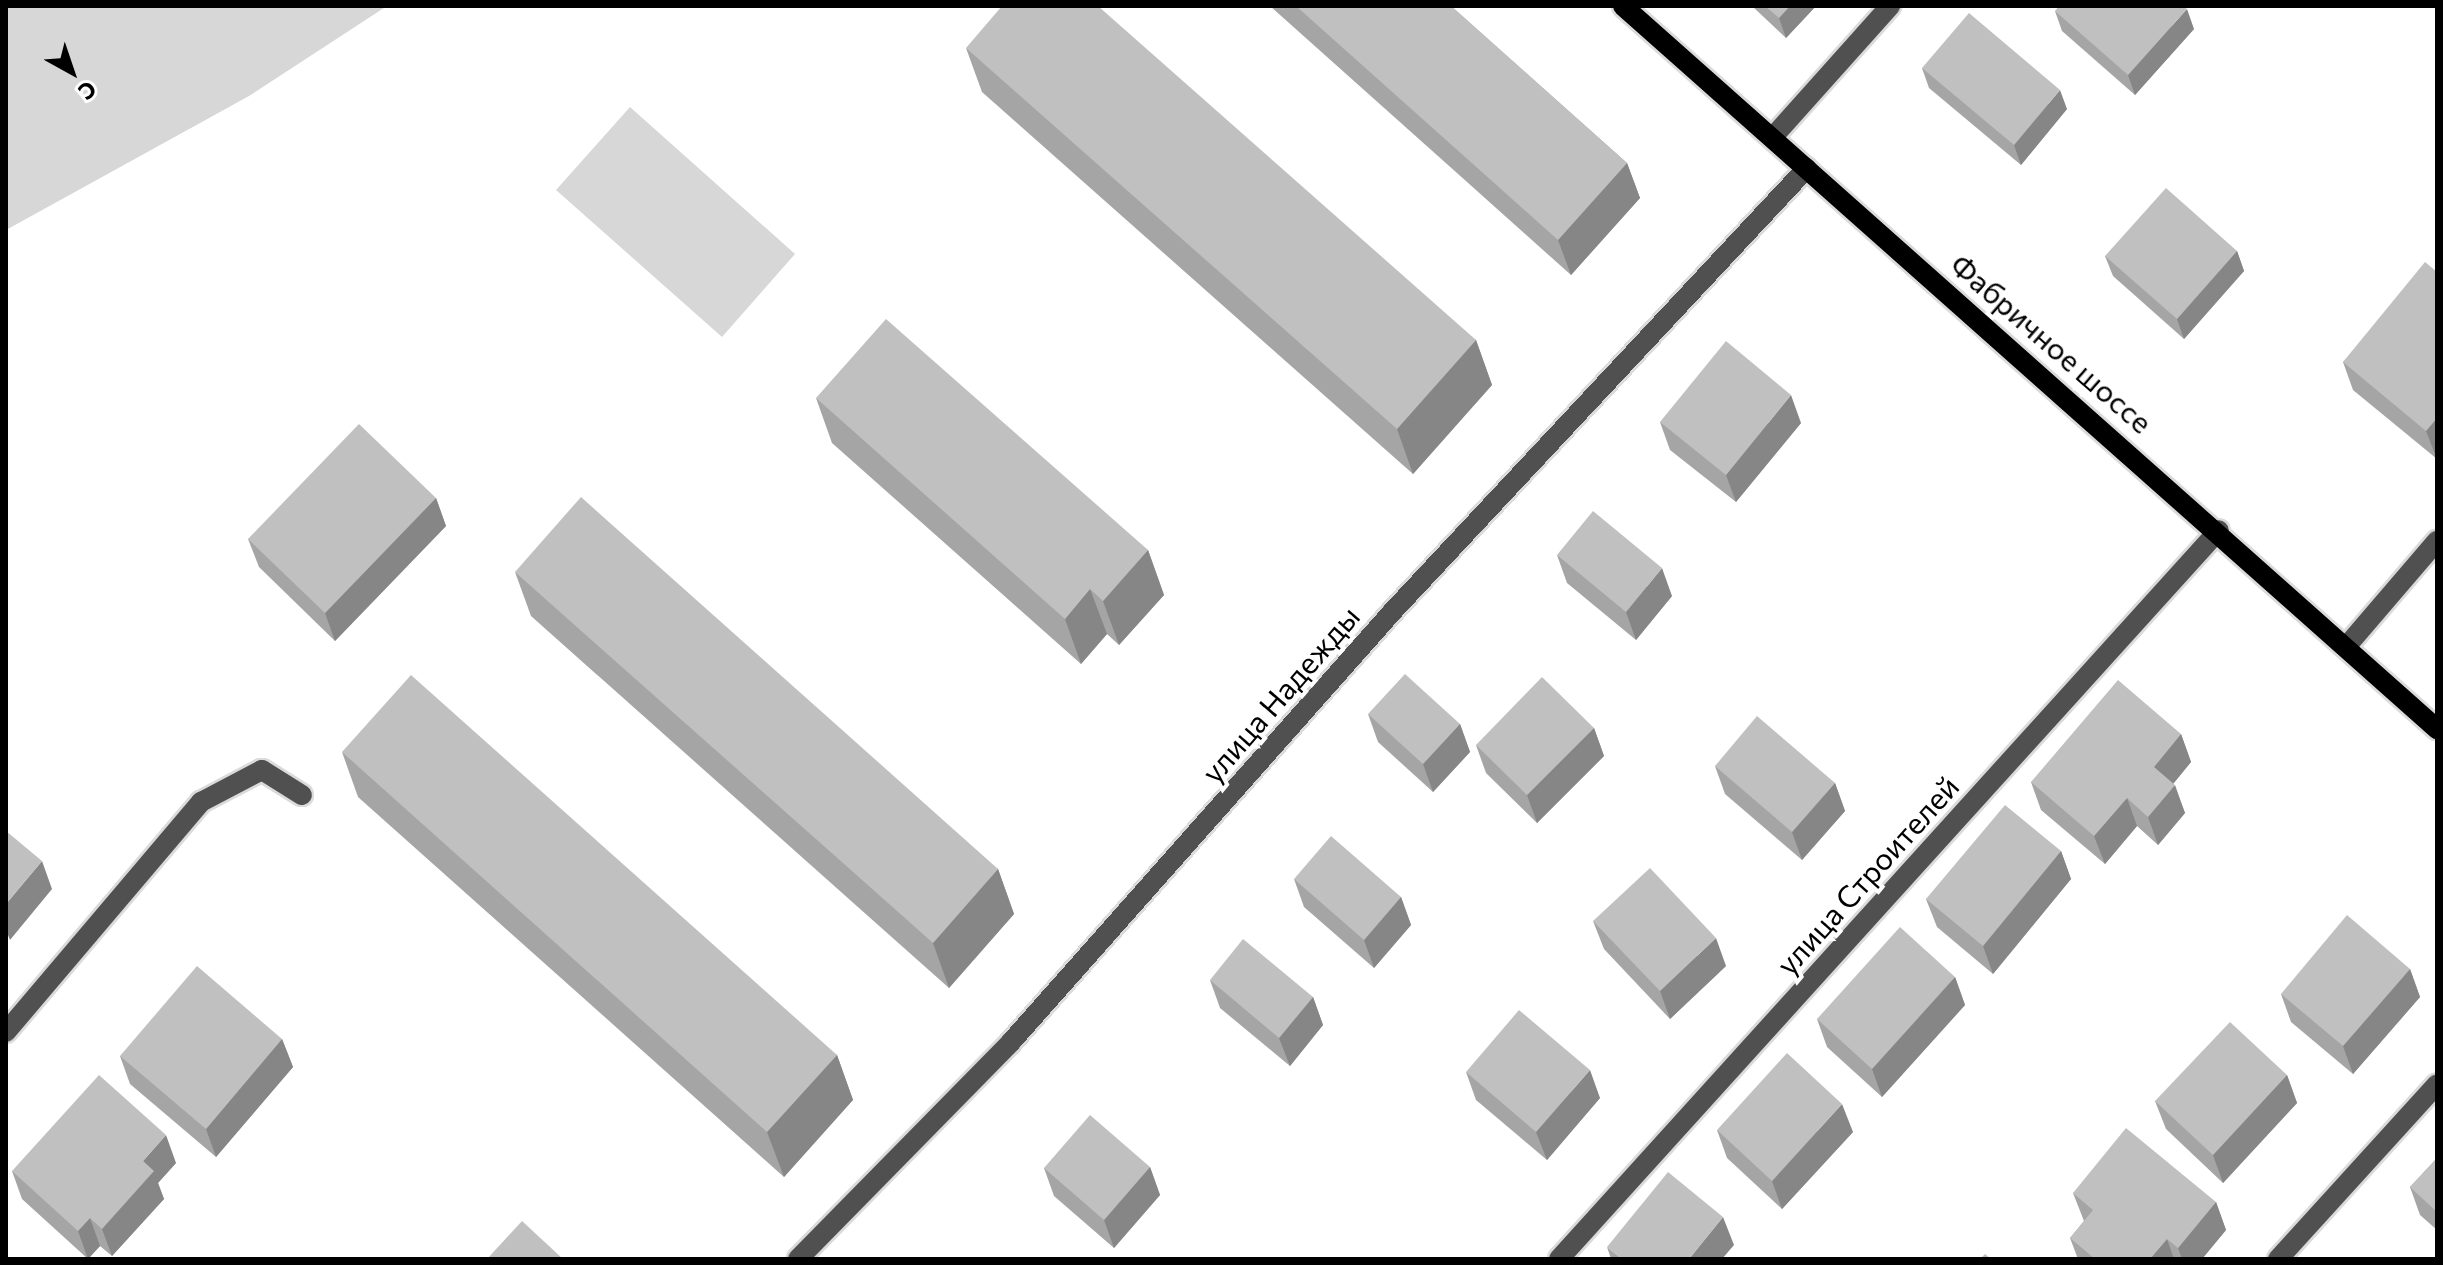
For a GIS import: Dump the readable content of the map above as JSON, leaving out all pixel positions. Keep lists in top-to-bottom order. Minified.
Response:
{"streets":{"main road":["Фабричное шоссе"],"street":["улица Надежды","улица Строителей"]},"crossings":[["Фабричное шоссе","улица Надежды"],["Фабричное шоссе","улица Строителей"]],"north":"bottom right"}
